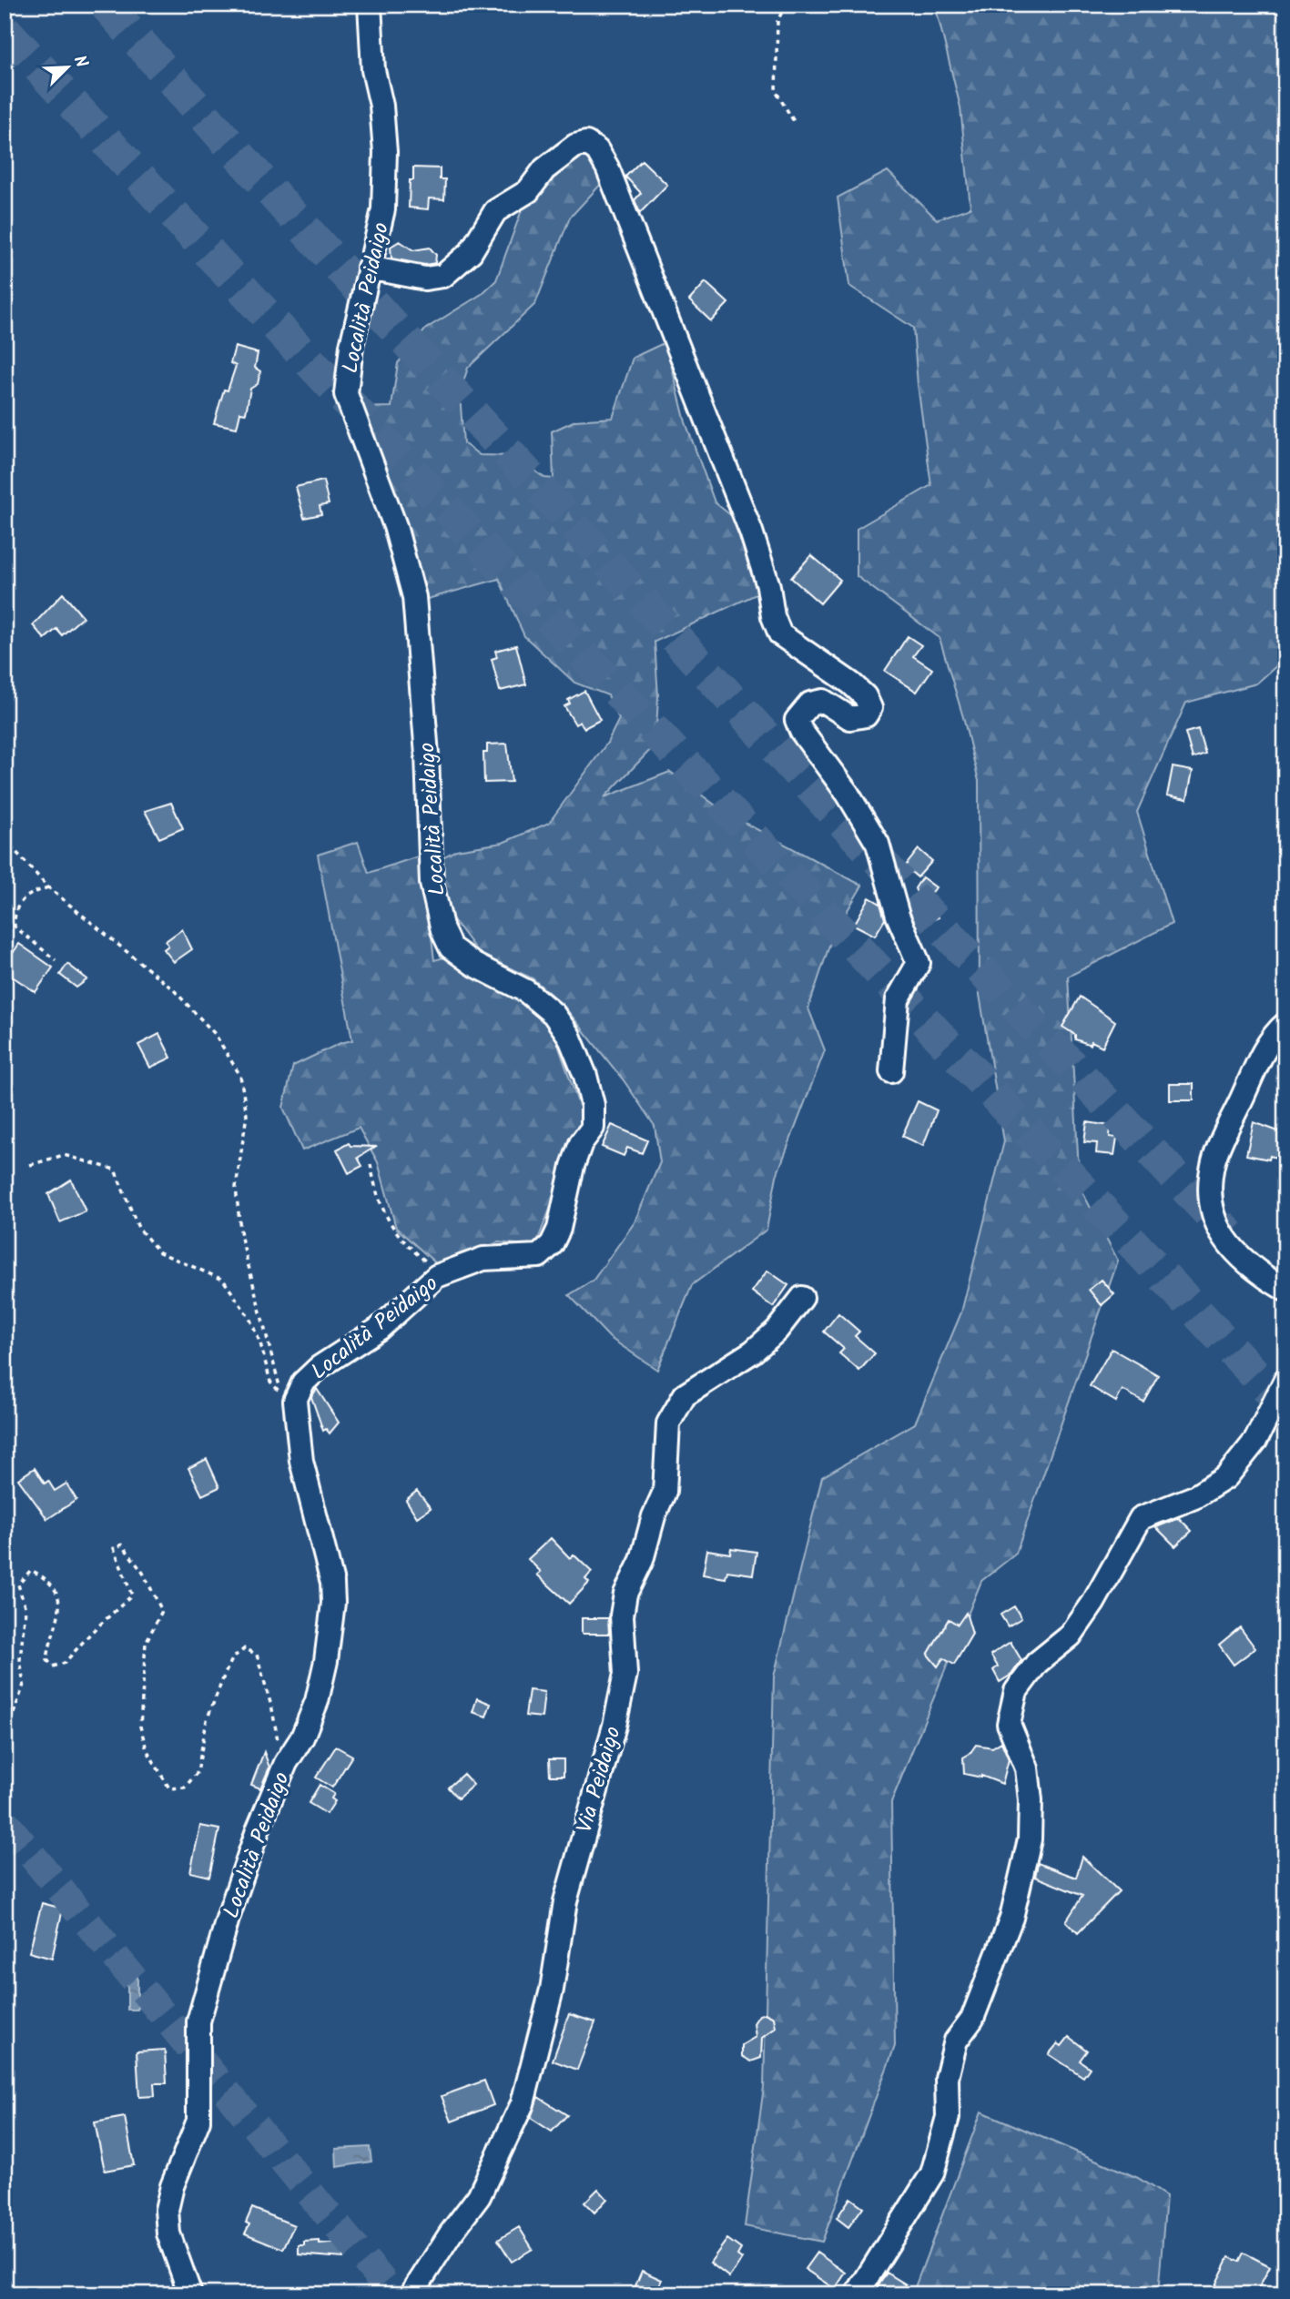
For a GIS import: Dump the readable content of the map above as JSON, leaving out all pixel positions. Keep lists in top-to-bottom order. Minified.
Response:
{"streets":{"street":["Località Peidaigo","Via Peidaigo"]},"north":"top right"}
